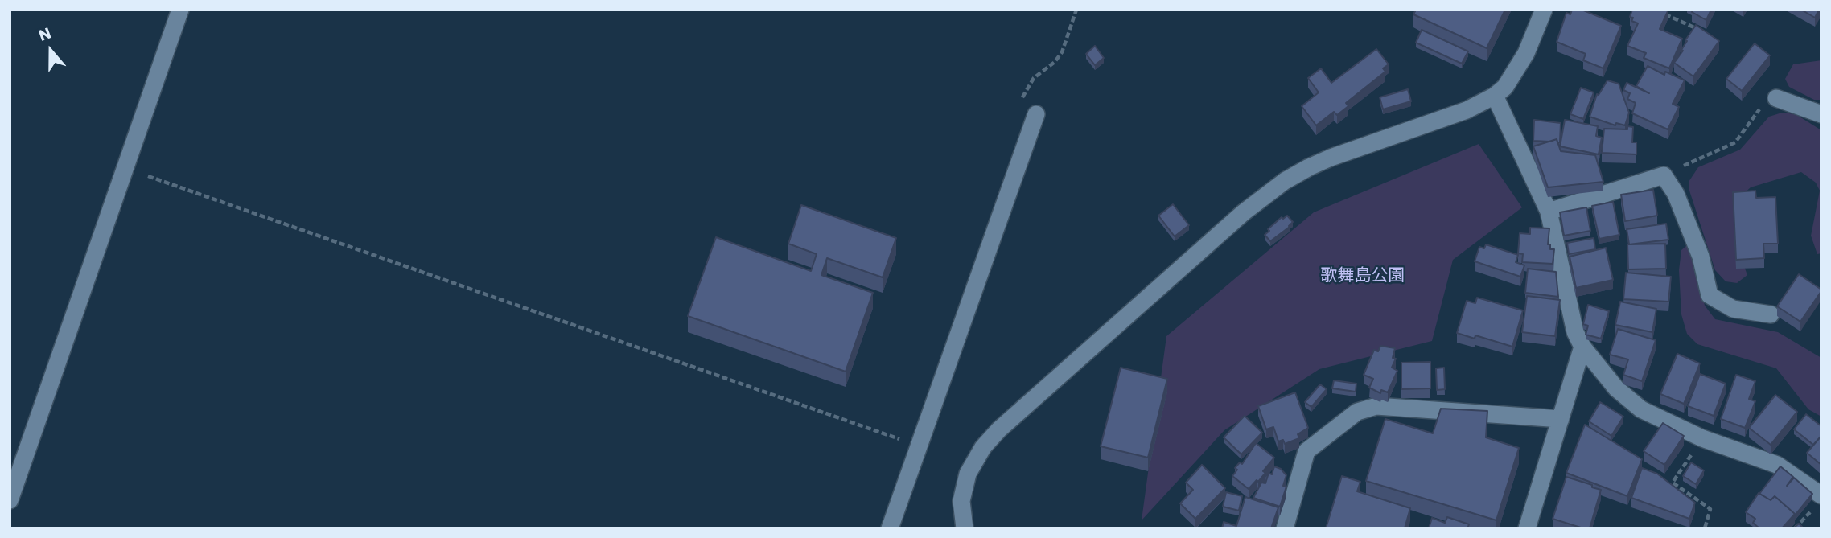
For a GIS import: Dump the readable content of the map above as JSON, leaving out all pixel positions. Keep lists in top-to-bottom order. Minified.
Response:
{"parks":["歌舞島公園"],"north":"top"}
